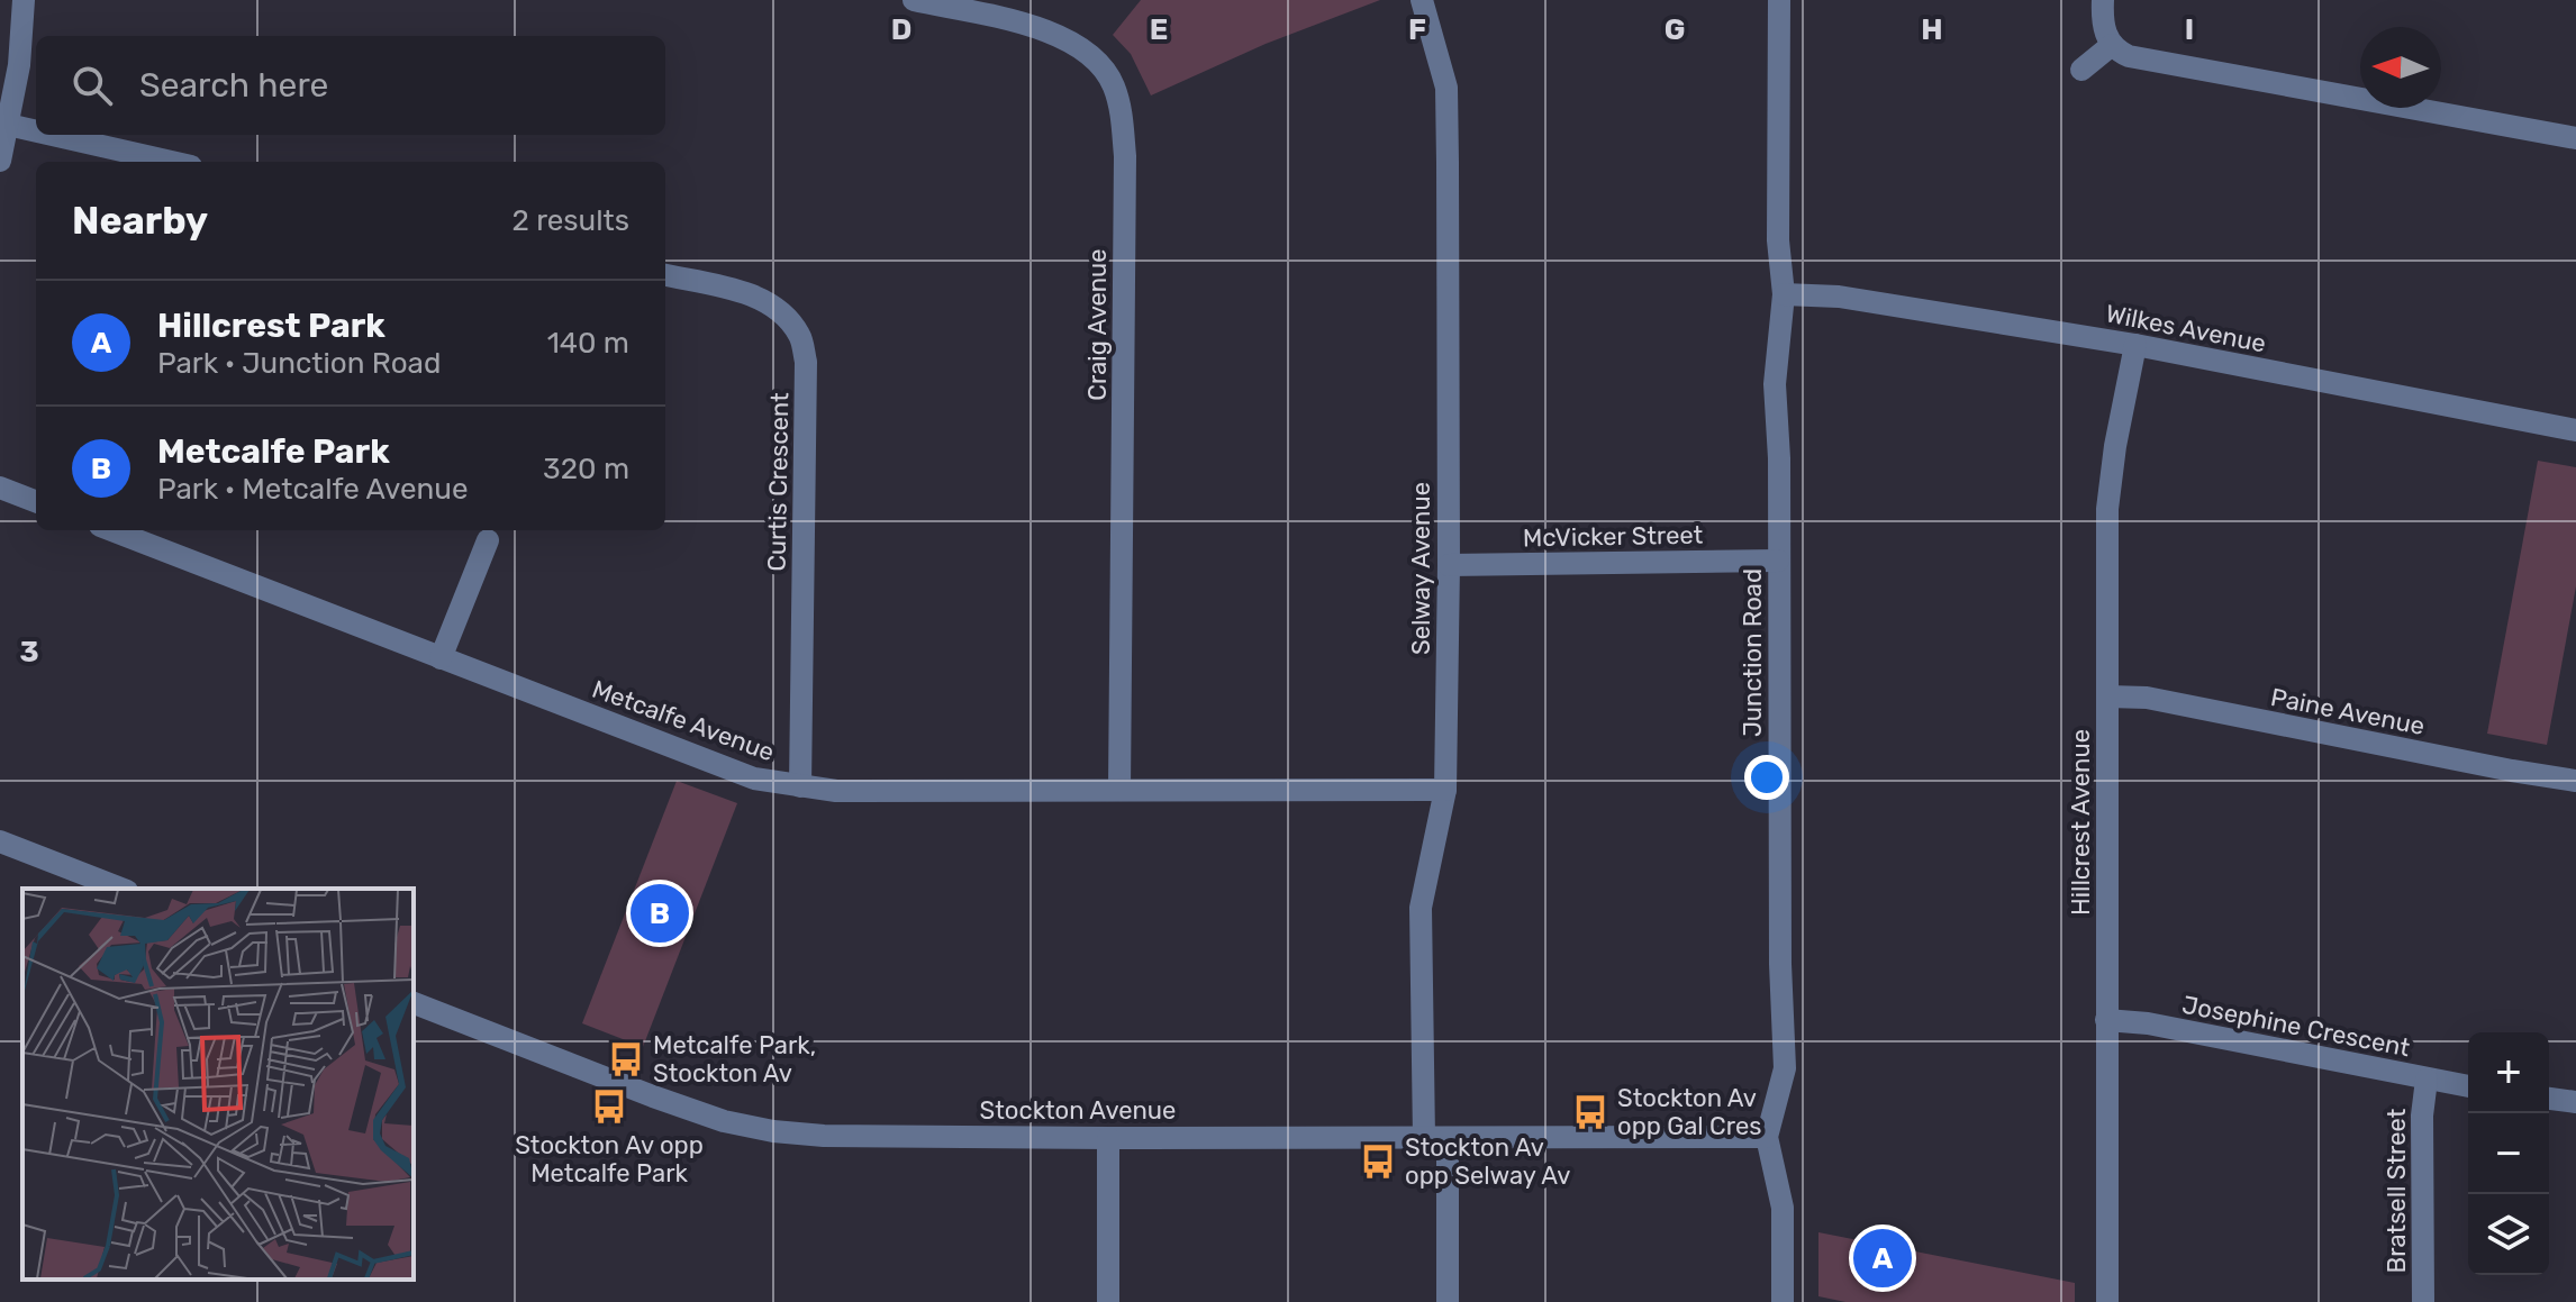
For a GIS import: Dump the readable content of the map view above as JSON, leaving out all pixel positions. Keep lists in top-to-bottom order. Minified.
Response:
{"streets":{"street":["Craig Avenue","Wilkes Avenue","Curtis Crescent","McVicker Street","Selway Avenue","Junction Road","Paine Avenue","Metcalfe Avenue","Hillcrest Avenue","Josephine Crescent","Stockton Avenue","Bratsell Street"]},"crossings":[["Craig Avenue","Metcalfe Avenue"],["Wilkes Avenue","Junction Road"],["Wilkes Avenue","Hillcrest Avenue"],["Curtis Crescent","Metcalfe Avenue"],["McVicker Street","Selway Avenue"],["McVicker Street","Junction Road"],["Selway Avenue","Metcalfe Avenue"],["Selway Avenue","Stockton Avenue"],["Junction Road","Stockton Avenue"],["Paine Avenue","Hillcrest Avenue"],["Hillcrest Avenue","Josephine Crescent"],["Josephine Crescent","Bratsell Street"]],"places":{"bus stop":["Metcalfe Park, Stockton Av","Stockton Av opp Metcalfe Park","Stockton Av opp Gal Cres","Stockton Av opp Selway Av"]},"north":"left","page":{"search":"Search here","heading":["Nearby","2 results"],"list":[{"mark":"A","name":"Hillcrest Park","note":"Park · Junction Road","value":"140 m"},{"mark":"B","name":"Metcalfe Park","note":"Park · Metcalfe Avenue","value":"320 m"}],"pins":["B","A"],"map_buttons":["+","−"]},"grid":{"columns":["D","E","F","G","H","I"],"rows":["3"]}}
